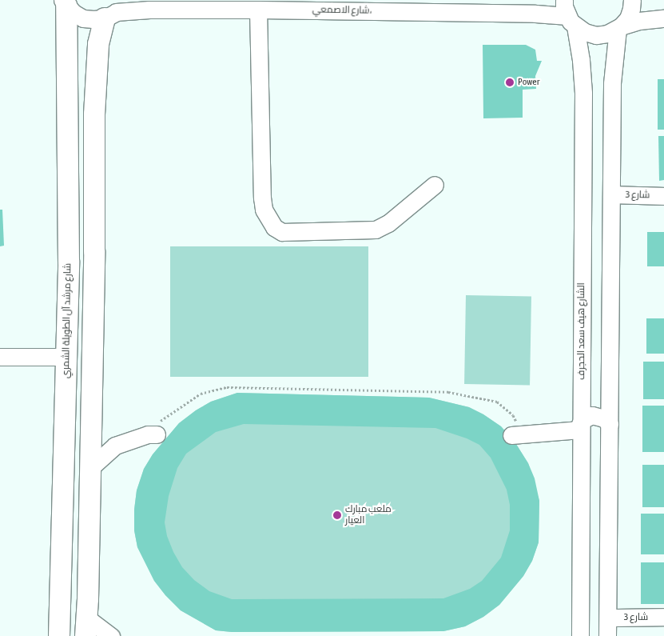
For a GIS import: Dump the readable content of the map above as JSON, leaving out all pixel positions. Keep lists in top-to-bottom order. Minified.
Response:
{"streets":{"main road":["شارع مرشد آل الطويلة الشمري"],"street":["شارع الاصمعي،","شارع 3","الشارع هيف سعد الحجرف"]},"crossings":[["شارع الاصمعي،","شارع مرشد آل الطويلة الشمري"],["شارع الاصمعي،","الشارع هيف سعد الحجرف"]],"places":["Power","ملعب مبارك العيار"]}
